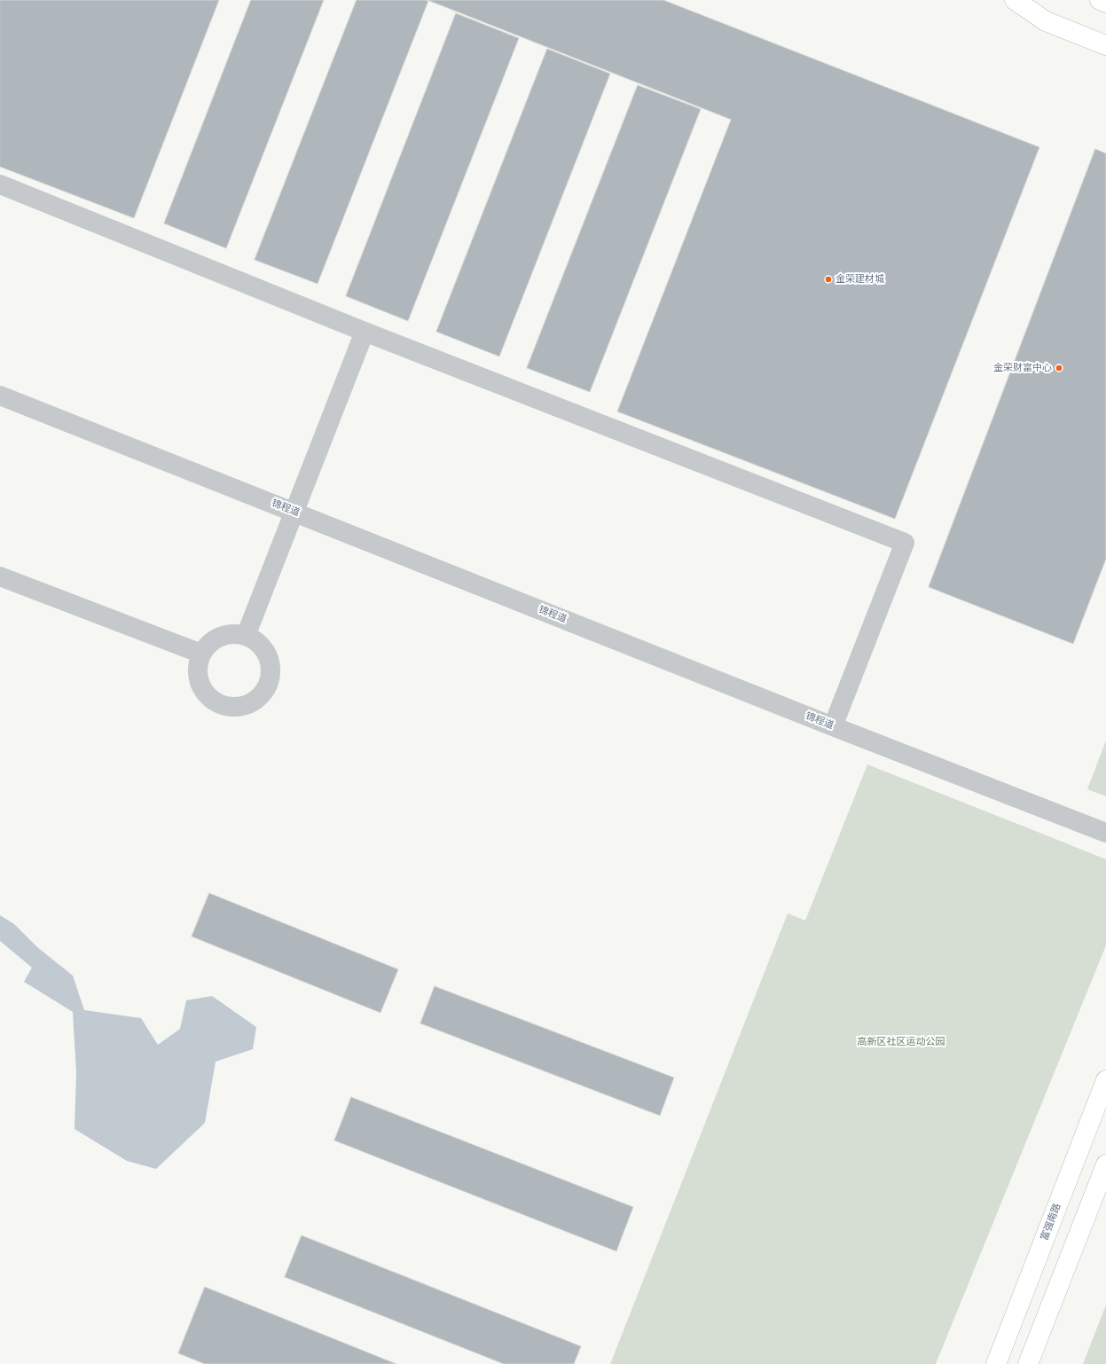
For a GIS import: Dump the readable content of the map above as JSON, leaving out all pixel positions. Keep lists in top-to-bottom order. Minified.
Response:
{"streets":{"main road":["富强南路"],"street":["锦程道"]},"parks":["高新区社区运动公园"],"places":["金荣建材城","金荣财富中心"]}
